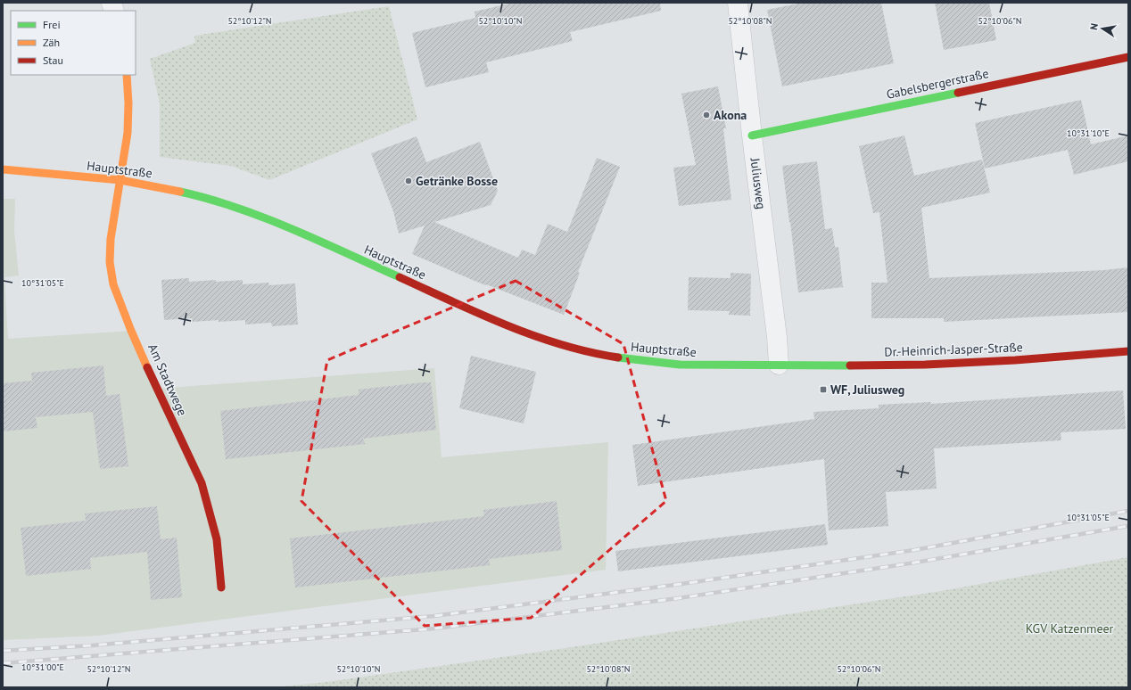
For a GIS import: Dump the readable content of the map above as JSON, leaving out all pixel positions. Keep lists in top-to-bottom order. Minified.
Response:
{"streets":{"street":["Gabelsbergerstraße","Hauptstraße","Juliusweg","Dr.-Heinrich-Jasper-Straße","Am Stadtwege"]},"crossings":[["Gabelsbergerstraße","Juliusweg"],["Hauptstraße","Juliusweg"],["Hauptstraße","Dr.-Heinrich-Jasper-Straße"],["Hauptstraße","Am Stadtwege"],["Juliusweg","Dr.-Heinrich-Jasper-Straße"]],"parks":["KGV Katzenmeer"],"places":{"other":["Akona","Getränke Bosse"],"transit":["WF, Juliusweg"]},"legend":["Frei","Zäh","Stau"],"north":"left","coordinates":["52°10'12\"N","52°10'10\"N","52°10'08\"N","52°10'06\"N","10°31'10\"E","10°31'05\"E","10°31'00\"E"]}
